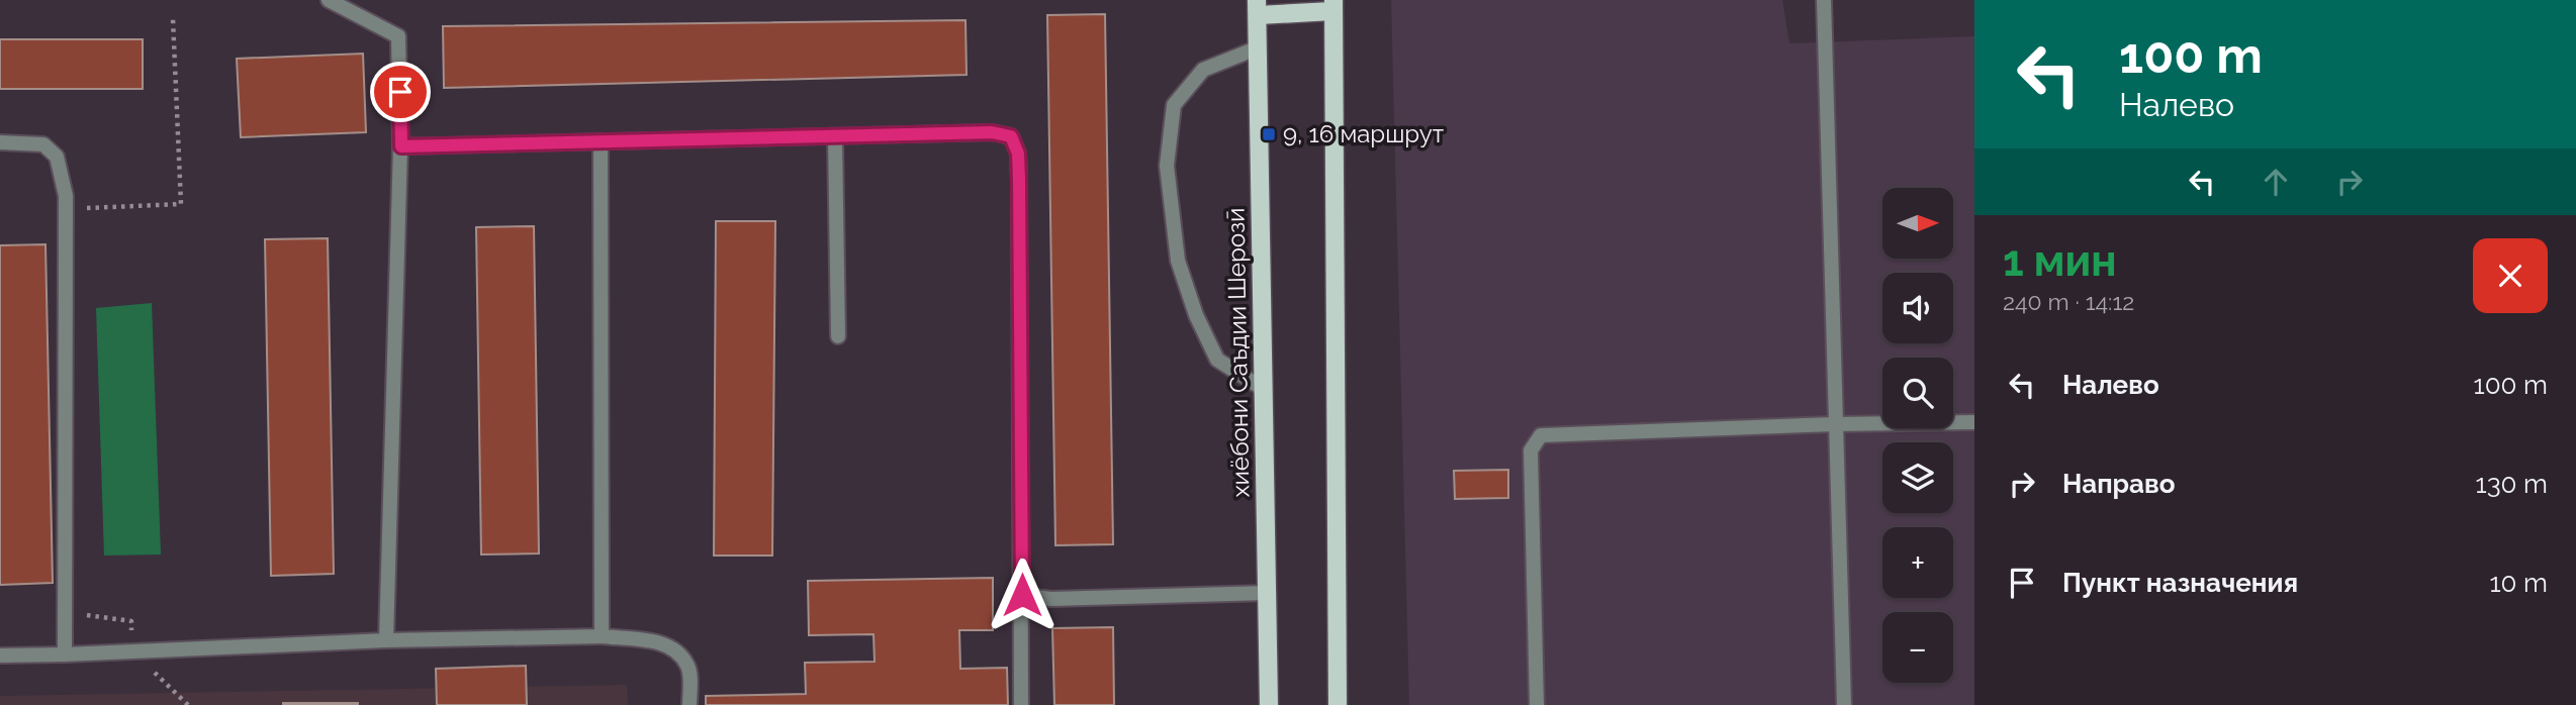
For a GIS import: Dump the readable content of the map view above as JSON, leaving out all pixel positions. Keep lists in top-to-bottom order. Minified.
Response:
{"streets":{"main road":["хиёбони Саъдии Шерозӣ"]},"places":{"transit":["9, 16 маршрут"]},"north":"right","page":{"turn":["100 m","Налево"],"map_buttons":["+","−"],"heading":["1 мин","240 m · 14:12"],"list":[{"name":"Налево","value":"100 m"},{"name":"Направо","value":"130 m"},{"name":"Пункт назначения","value":"10 m"}]}}
